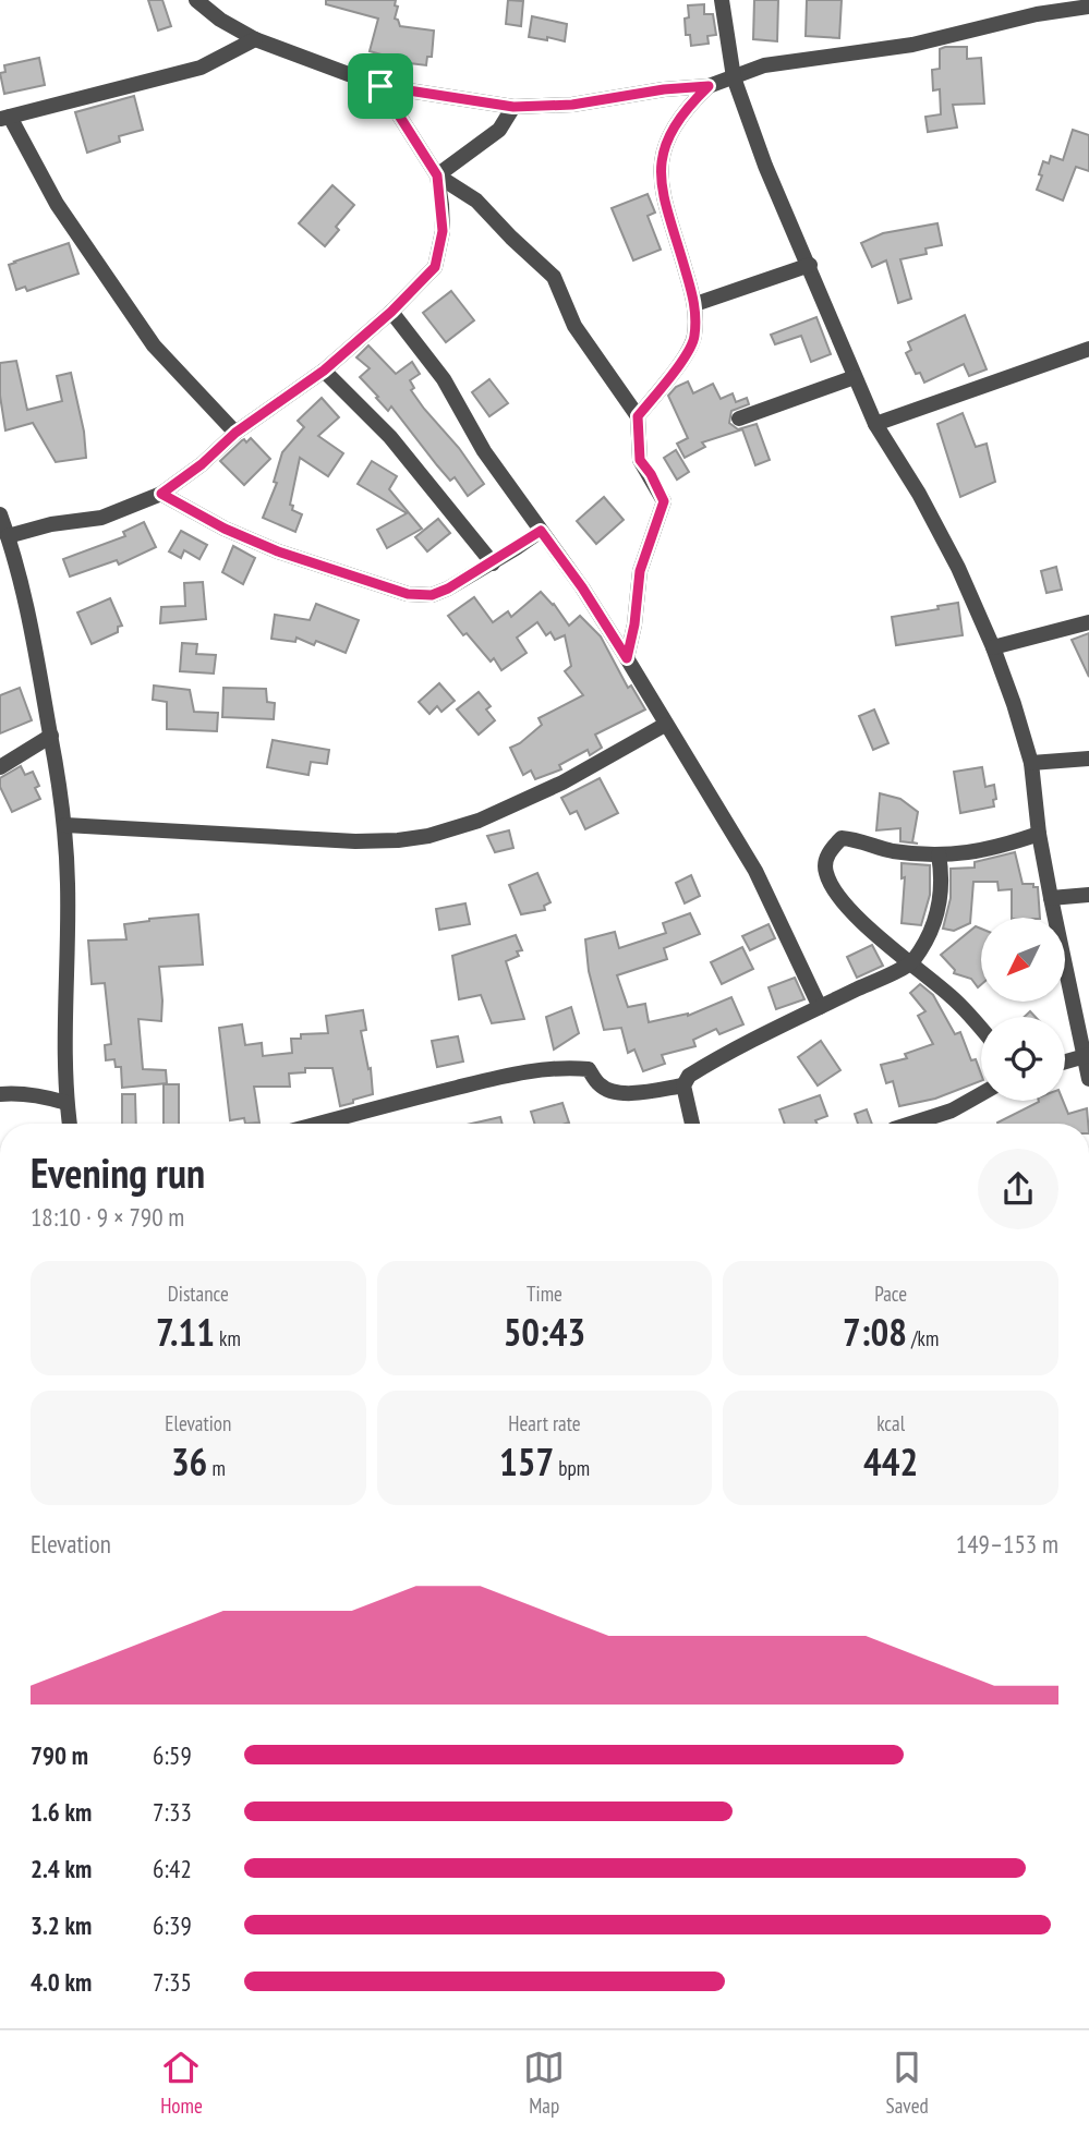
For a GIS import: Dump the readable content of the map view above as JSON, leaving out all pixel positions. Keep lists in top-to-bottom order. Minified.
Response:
{"north":"bottom left","page":{"heading":["Evening run","18:10 · 9 × 790 m"],"stats":[["Distance","7.11 km"],["Time","50:43"],["Pace","7:08 /km"],["Elevation","36 m"],["Heart rate","157 bpm"],["kcal","442"]],"chart":["Elevation","149–153 m"],"list":[{"name":"790 m","note":"6:59"},{"name":"1.6 km","note":"7:33"},{"name":"2.4 km","note":"6:42"},{"name":"3.2 km","note":"6:39"},{"name":"4.0 km","note":"7:35"}],"tabs":["Home","Map","Saved"]}}
